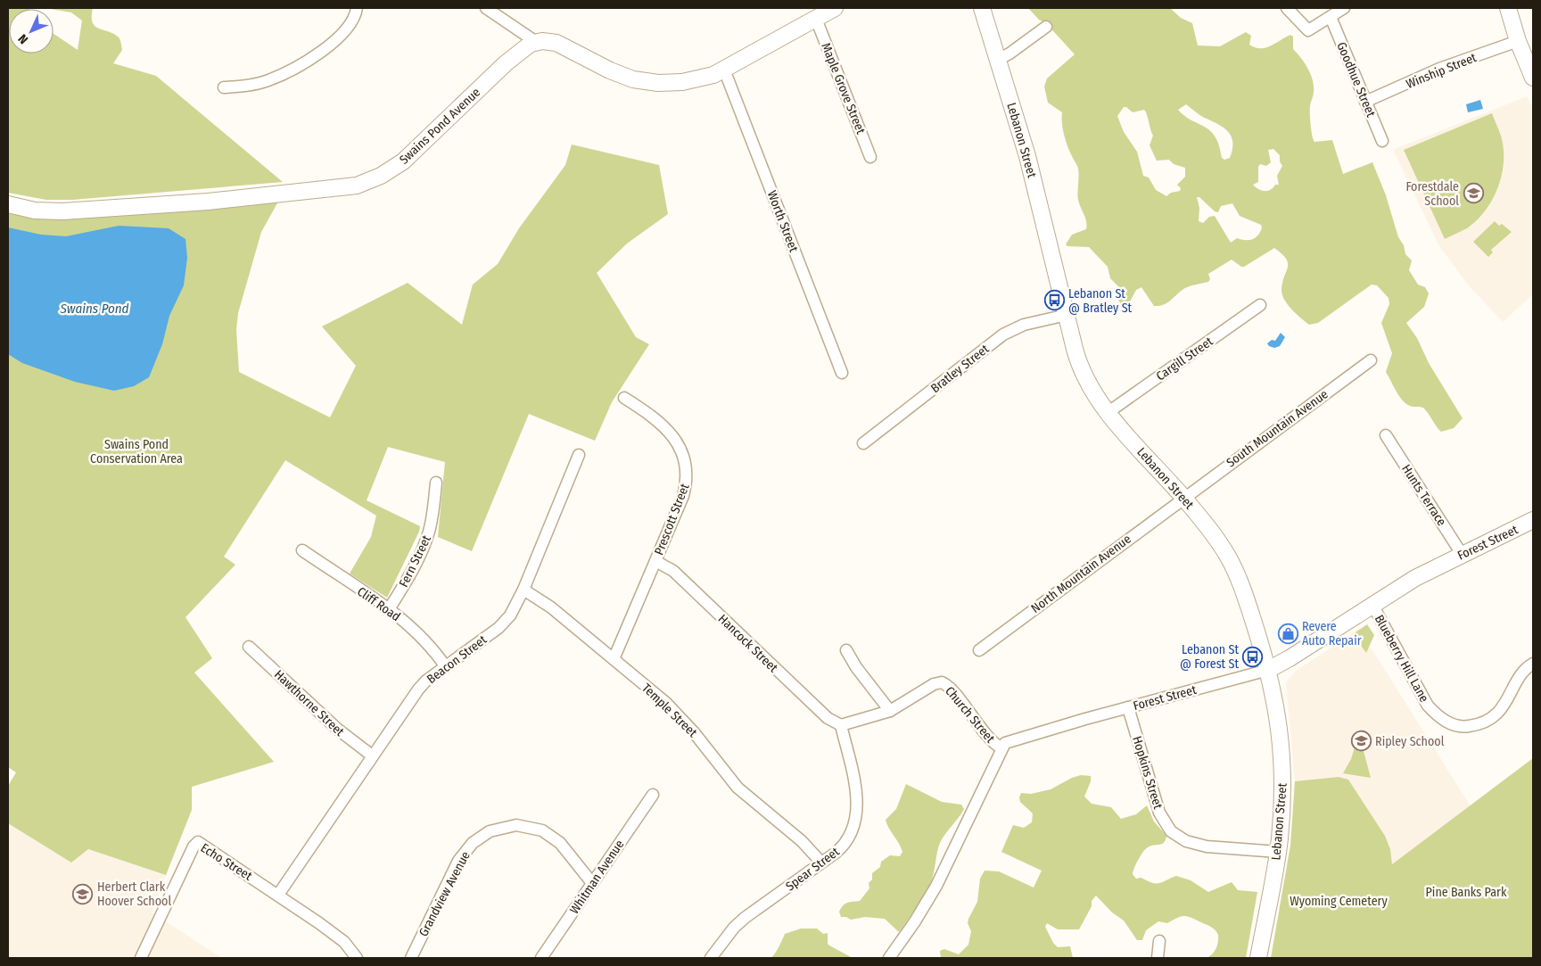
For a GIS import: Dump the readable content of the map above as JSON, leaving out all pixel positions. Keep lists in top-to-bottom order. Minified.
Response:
{"streets":{"street":["Winship Street","Goodhue Street","Maple Grove Street","Swains Pond Avenue","Lebanon Street","Worth Street","Cargill Street","Bratley Street","South Mountain Avenue","Hunts Terrace","Prescott Street","Forest Street","Fern Street","North Mountain Avenue","Cliff Road","Hancock Street","Blueberry Hill Lane","Beacon Street","Hawthorne Street","Temple Street","Church Street","Hopkins Street","Echo Street","Spear Street","Whitman Avenue","Grandview Avenue"]},"crossings":[["Winship Street","Goodhue Street"],["Lebanon Street","Cargill Street"],["Lebanon Street","Bratley Street"],["Lebanon Street","South Mountain Avenue"],["Lebanon Street","Forest Street"],["Lebanon Street","North Mountain Avenue"],["Lebanon Street","Hopkins Street"],["South Mountain Avenue","North Mountain Avenue"],["Hunts Terrace","Forest Street"],["Prescott Street","Hancock Street"],["Prescott Street","Temple Street"],["Forest Street","Blueberry Hill Lane"],["Forest Street","Church Street"],["Forest Street","Hopkins Street"],["Fern Street","Cliff Road"],["Cliff Road","Beacon Street"],["Hancock Street","Church Street"],["Hancock Street","Spear Street"],["Beacon Street","Hawthorne Street"],["Beacon Street","Temple Street"],["Beacon Street","Echo Street"],["Temple Street","Spear Street"],["Church Street","Spear Street"],["Whitman Avenue","Grandview Avenue"]],"water":["Swains Pond"],"parks":["Swains Pond Conservation Area","Pine Banks Park","Wyoming Cemetery"],"places":{"school or university":["Forestdale School","Ripley School","Herbert Clark Hoover School"],"bus stop":["Lebanon St @ Bratley St","Lebanon St @ Forest St"],"shop":["Revere Auto Repair"]},"north":"bottom left"}
